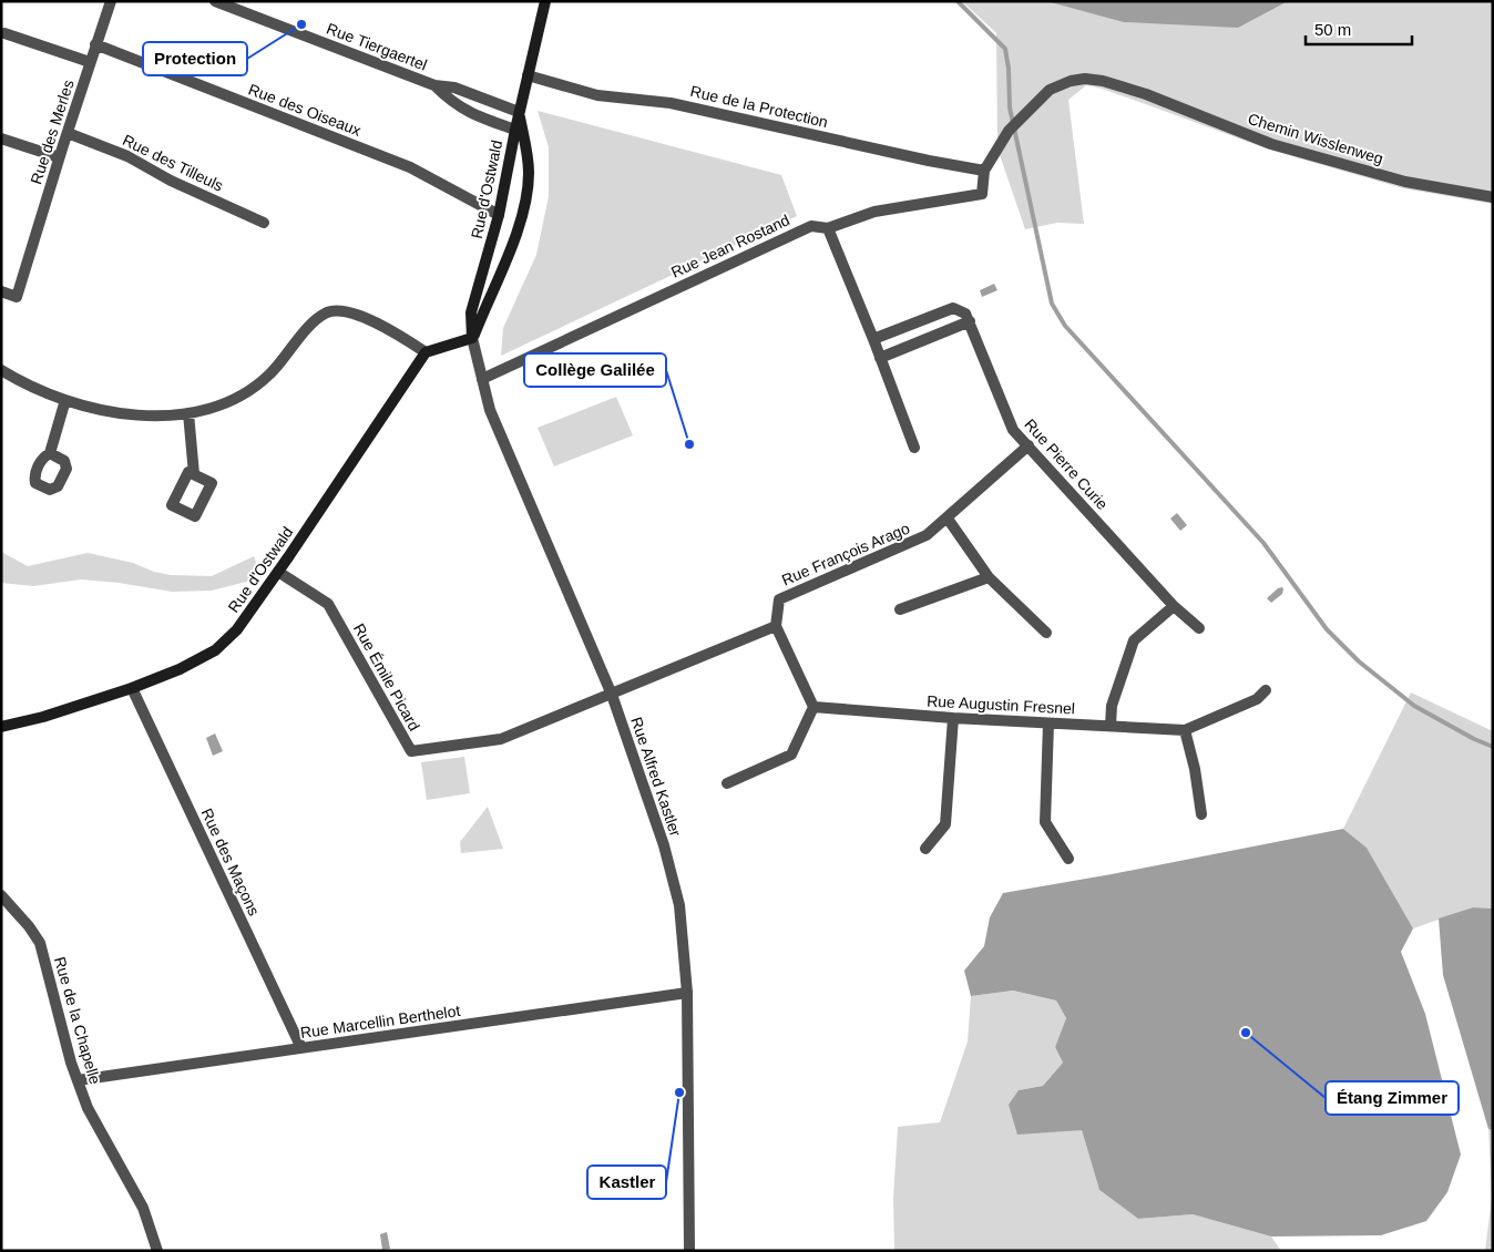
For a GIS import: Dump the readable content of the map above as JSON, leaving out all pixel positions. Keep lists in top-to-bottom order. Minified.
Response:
{"streets":{"main road":["Rue d'Ostwald"],"street":["Rue Tiergaertel","Rue de la Protection","Rue des Oiseaux","Rue des Merles","Chemin Wisslenweg","Rue des Tilleuls","Rue Jean Rostand","Rue Pierre Curie","Rue François Arago","Rue Émile Picard","Rue Augustin Fresnel","Rue Alfred Kastler","Rue des Maçons","Rue de la Chapelle","Rue Marcellin Berthelot"]},"crossings":[["Rue Tiergaertel","Rue d'Ostwald"],["Rue de la Protection","Chemin Wisslenweg"],["Rue de la Protection","Rue d'Ostwald"],["Rue de la Protection","Rue Jean Rostand"],["Rue des Oiseaux","Rue des Merles"],["Rue des Oiseaux","Rue d'Ostwald"],["Rue des Merles","Rue des Tilleuls"],["Chemin Wisslenweg","Rue Jean Rostand"],["Rue d'Ostwald","Rue Émile Picard"],["Rue d'Ostwald","Rue Alfred Kastler"],["Rue d'Ostwald","Rue des Maçons"],["Rue Jean Rostand","Rue Alfred Kastler"],["Rue Pierre Curie","Rue François Arago"],["Rue Émile Picard","Rue Alfred Kastler"],["Rue Alfred Kastler","Rue Marcellin Berthelot"],["Rue des Maçons","Rue Marcellin Berthelot"],["Rue de la Chapelle","Rue Marcellin Berthelot"]],"places":["Protection","Collège Galilée","Étang Zimmer","Kastler"],"scale_bar":"50 m"}
